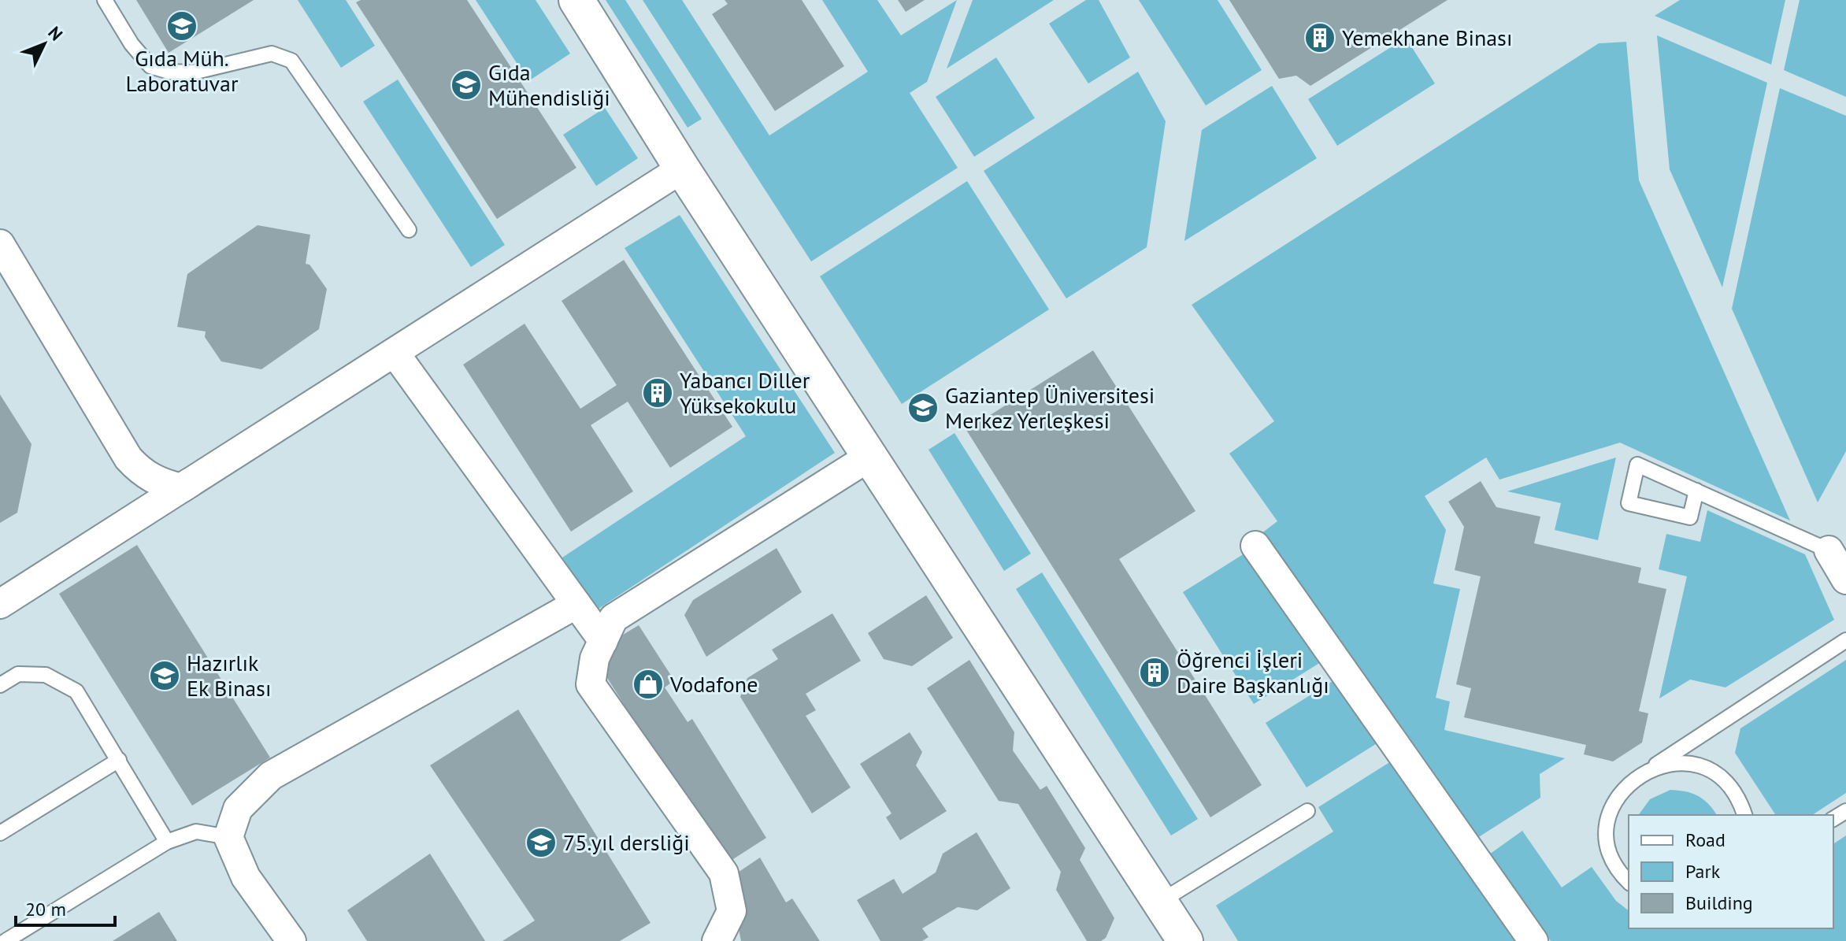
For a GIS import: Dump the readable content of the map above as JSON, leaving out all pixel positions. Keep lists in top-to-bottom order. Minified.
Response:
{"places":{"school or university":["Gıda Müh. Laboratuvar","Gıda Mühendisliği","Gaziantep Üniversitesi Merkez Yerleşkesi","Hazırlık Ek Binası","75.yıl dersliği"],"building":["Yemekhane Binası","Yabancı Diller Yüksekokulu","Öğrenci İşleri Daire Başkanlığı"],"shop":["Vodafone"]},"legend":["Road","Park","Building"],"scale_bar":"20 m","north":"top right"}
